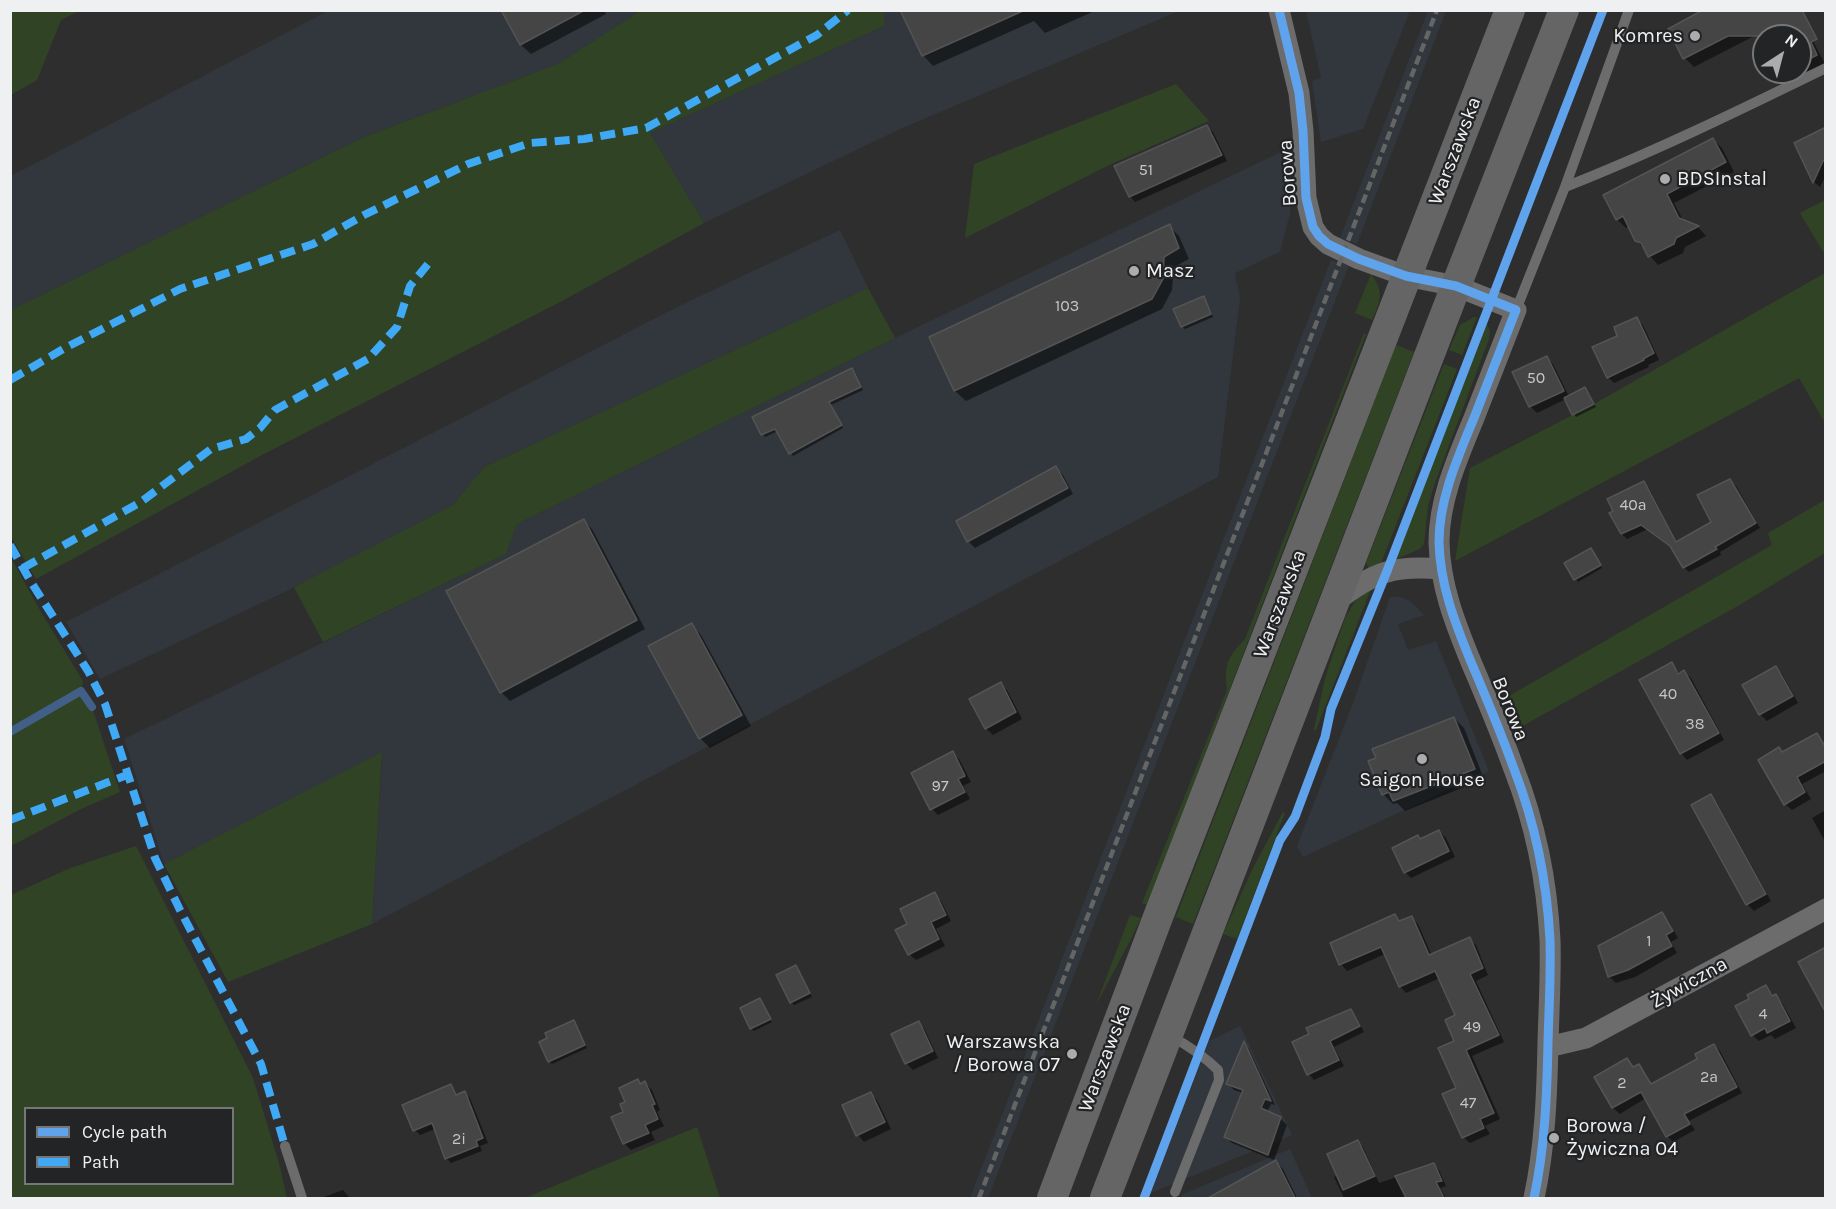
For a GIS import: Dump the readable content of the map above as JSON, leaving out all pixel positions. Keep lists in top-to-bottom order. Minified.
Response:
{"streets":{"main road":["Warszawska"],"street":["Borowa","Żywiczna"]},"crossings":[["Warszawska","Borowa"],["Borowa","Żywiczna"]],"places":["Komres","BDSInstal","Masz","Saigon House","Warszawska / Borowa 07","Borowa / Żywiczna 04"],"house_numbers":["51","103","50","40a","40","38","97","1","4","49","2a","2","47","2i"],"legend":["Cycle path","Path"],"north":"top right"}
